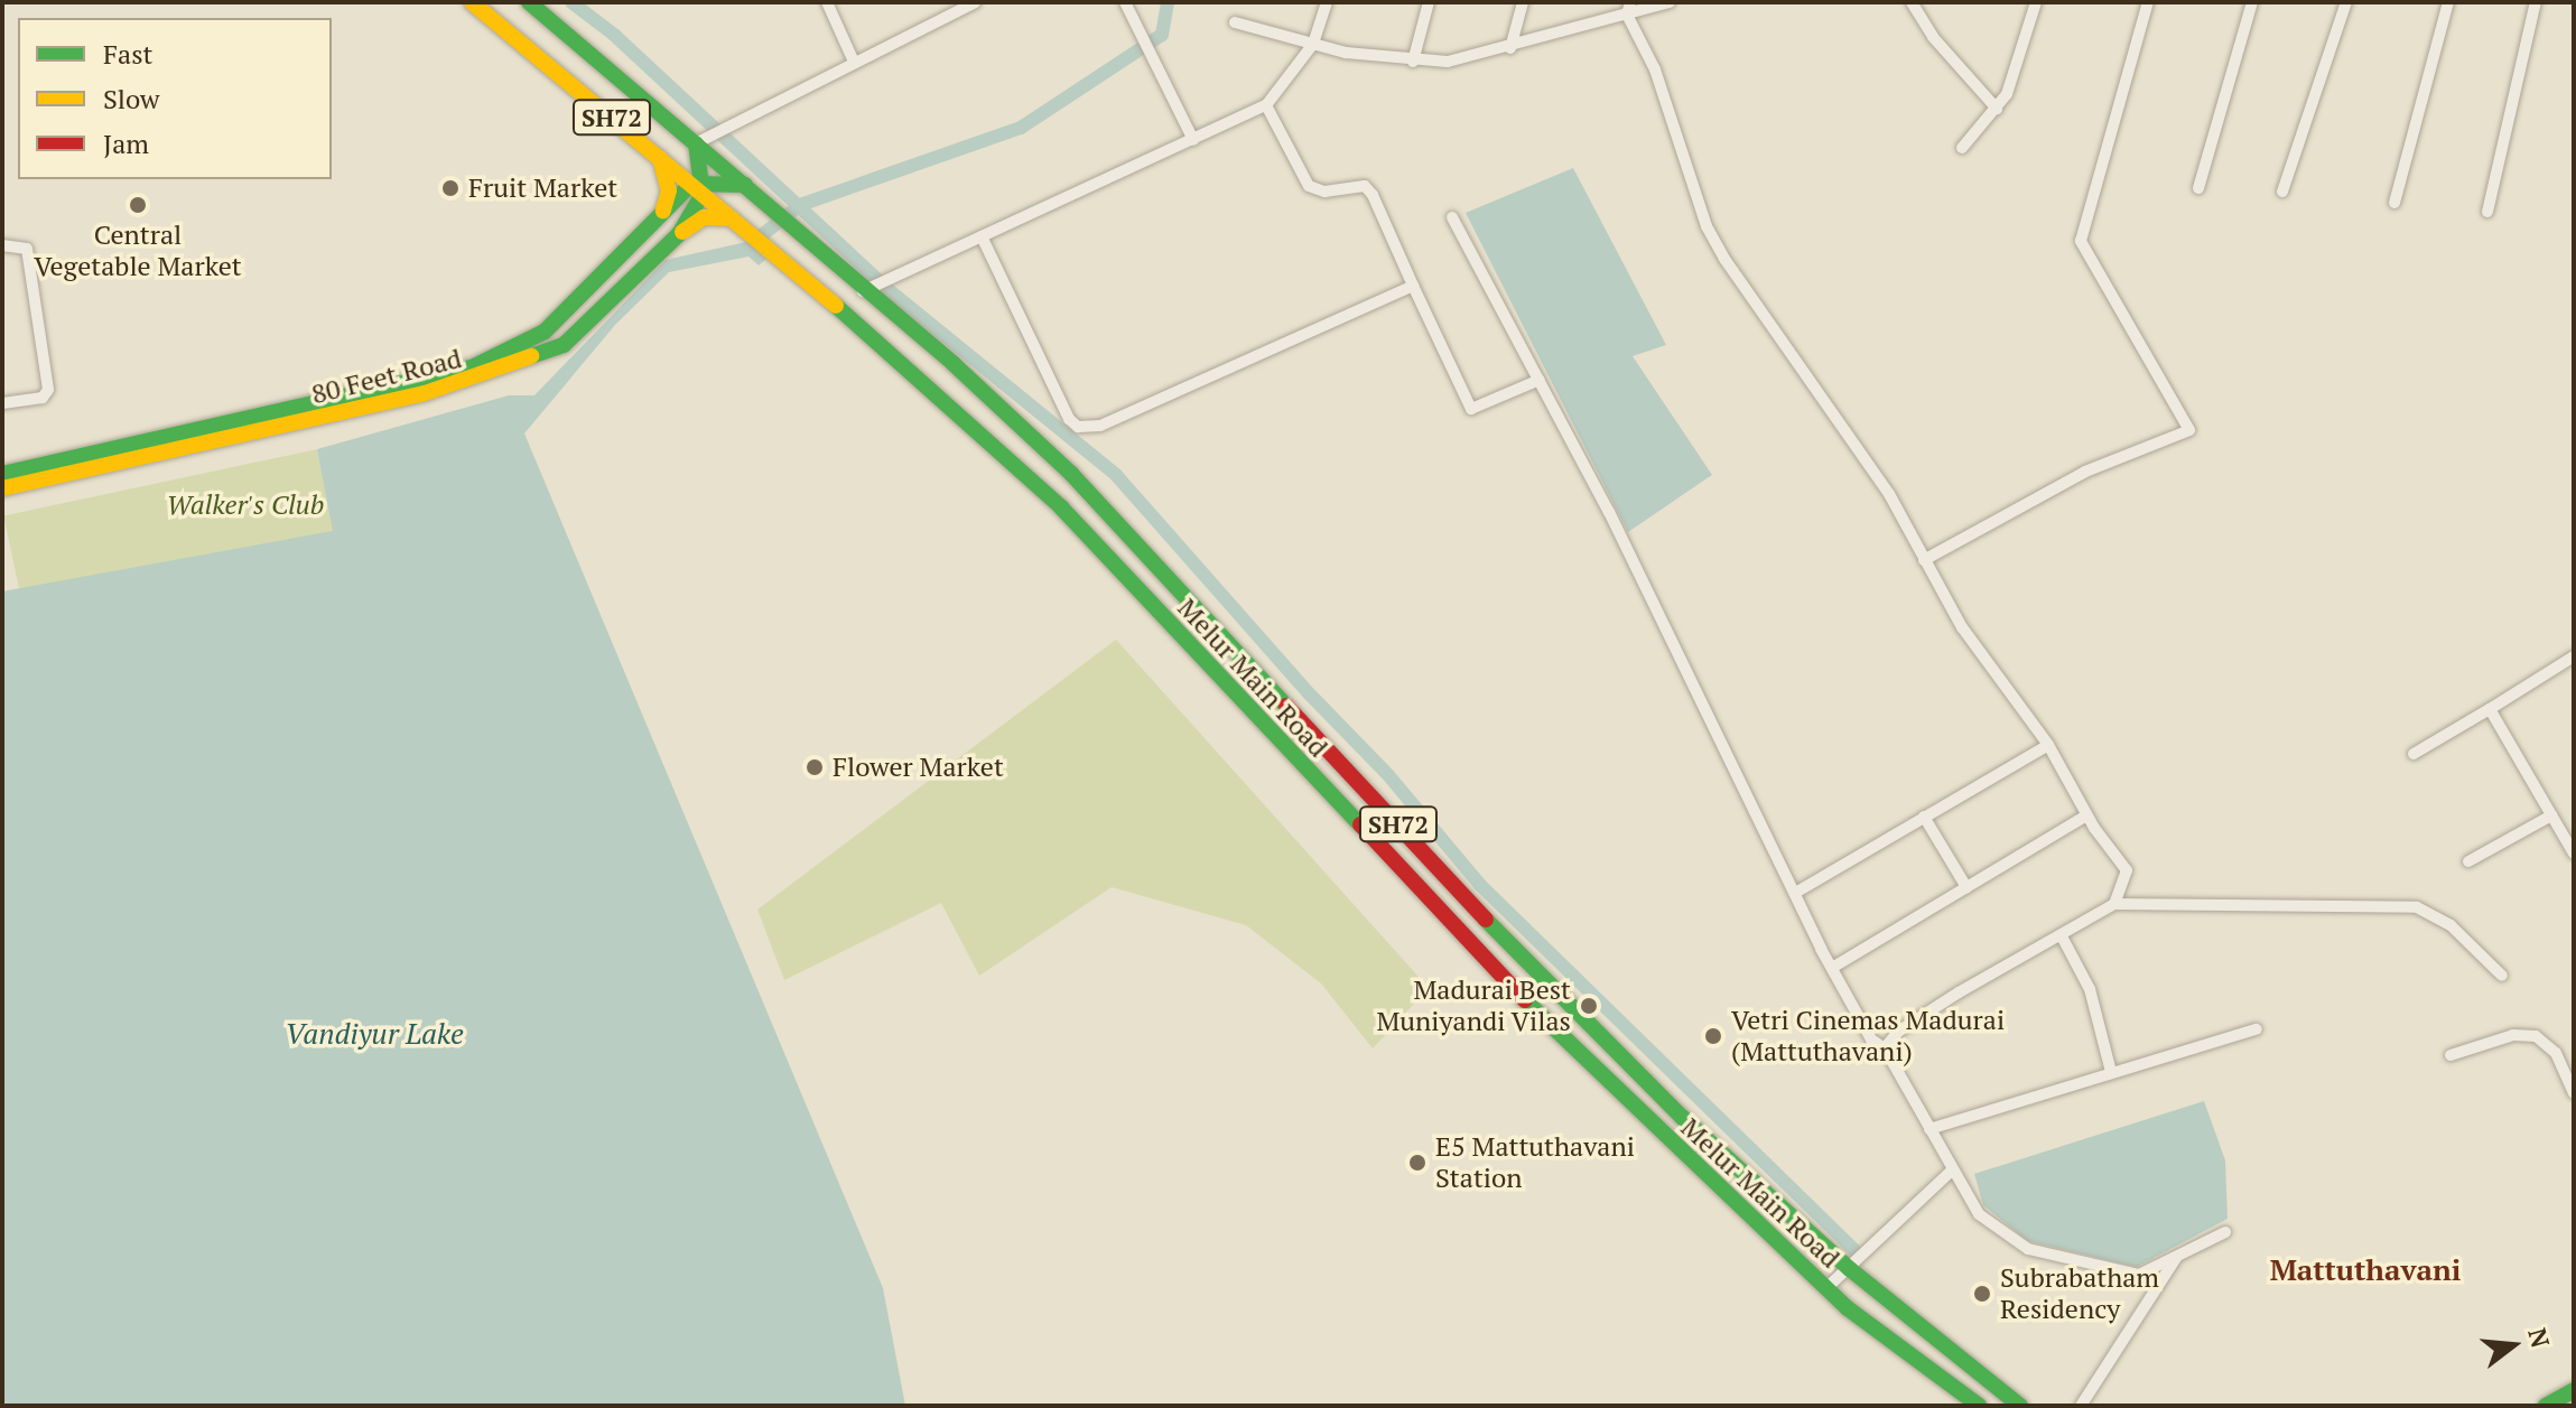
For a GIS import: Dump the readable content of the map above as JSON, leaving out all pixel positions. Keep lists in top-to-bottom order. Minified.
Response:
{"streets":{"main road":["SH72","80 Feet Road","Melur Main Road"]},"crossings":[["80 Feet Road","Melur Main Road"]],"districts":["Mattuthavani"],"water":["Vandiyur Lake"],"parks":["Walker's Club"],"places":["Fruit Market","Central Vegetable Market","Flower Market","Madurai Best Muniyandi Vilas","Vetri Cinemas Madurai (Mattuthavani)","E5 Mattuthavani Station","Subrabatham Residency"],"legend":["Fast","Slow","Jam"],"north":"right"}
